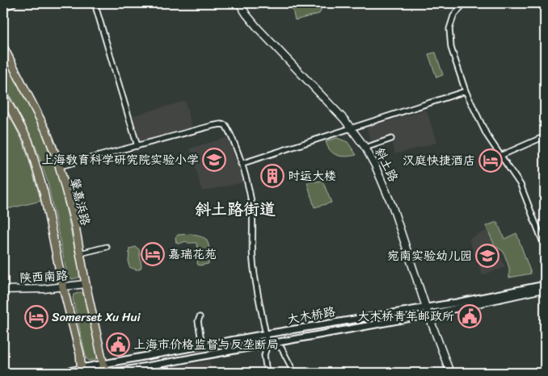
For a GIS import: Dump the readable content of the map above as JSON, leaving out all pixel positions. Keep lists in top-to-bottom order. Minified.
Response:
{"streets":{"main road":["斜土路","肇嘉浜路","陕西南路"],"street":["大木桥路"]},"crossings":[["斜土路","大木桥路"],["肇嘉浜路","陕西南路"],["肇嘉浜路","大木桥路"]],"districts":["斜土路街道"],"places":{"school or university":["上海教育科学研究院实验小学","宛南实验幼儿园"],"hotel":["汉庭快捷酒店","嘉瑞花苑","Somerset Xu Hui"],"building":["时运大楼"],"public building":["大木桥青年邮政所","上海市价格监督与反垄断局"]}}
